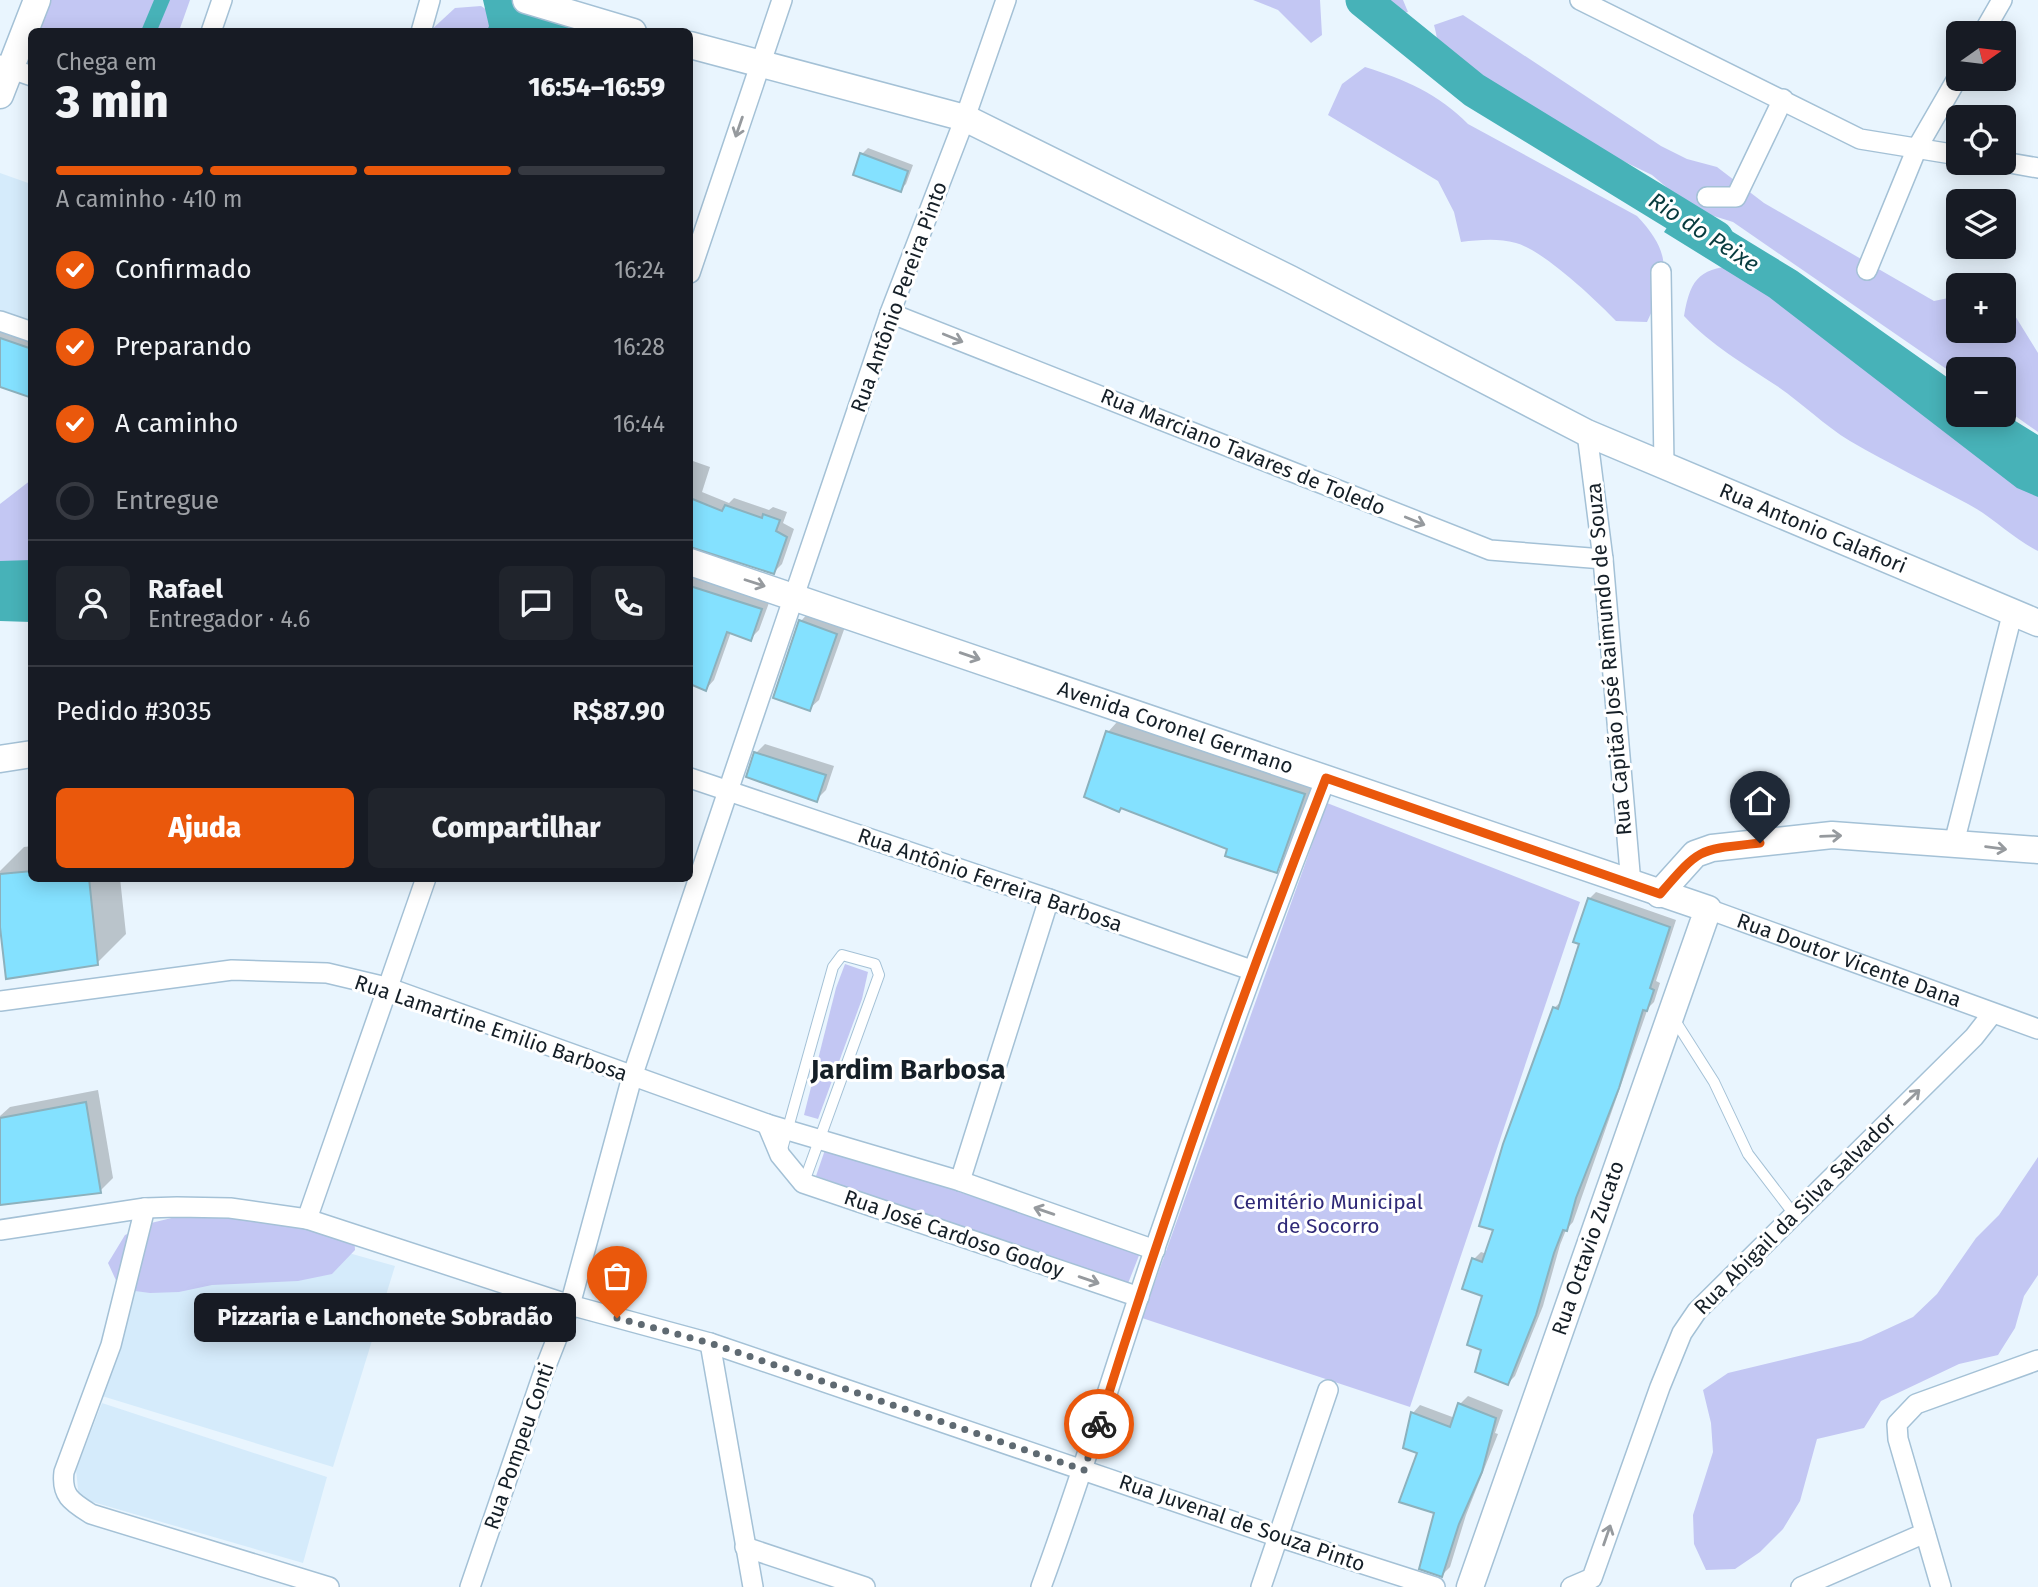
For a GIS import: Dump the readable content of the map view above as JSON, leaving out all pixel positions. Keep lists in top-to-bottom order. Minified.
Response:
{"streets":{"street":["Rua Antônio Pereira Pinto","Rua Marciano Tavares de Toledo","Rua Antonio Calafiori","Rua Capitão José Raimundo de Souza","Avenida Coronel Germano","Rua Antônio Ferreira Barbosa","Rua Doutor Vicente Dana","Rua Lamartine Emilio Barbosa","Rua Abigail da Silva Salvador","Rua José Cardoso Godoy","Rua Octavio Zucato","Rua Pompeu Conti","Rua Juvenal de Souza Pinto"]},"crossings":[["Rua Antônio Pereira Pinto","Rua Marciano Tavares de Toledo"],["Rua Antônio Pereira Pinto","Rua Antonio Calafiori"],["Rua Antônio Pereira Pinto","Avenida Coronel Germano"],["Rua Antônio Pereira Pinto","Rua Antônio Ferreira Barbosa"],["Rua Antônio Pereira Pinto","Rua Lamartine Emilio Barbosa"],["Rua Antônio Pereira Pinto","Rua Pompeu Conti"],["Rua Marciano Tavares de Toledo","Rua Capitão José Raimundo de Souza"],["Rua Antonio Calafiori","Rua Capitão José Raimundo de Souza"],["Rua Capitão José Raimundo de Souza","Avenida Coronel Germano"],["Avenida Coronel Germano","Rua Doutor Vicente Dana"],["Rua Doutor Vicente Dana","Rua Abigail da Silva Salvador"],["Rua Doutor Vicente Dana","Rua Octavio Zucato"],["Rua Lamartine Emilio Barbosa","Rua Pompeu Conti"],["Rua Pompeu Conti","Rua Juvenal de Souza Pinto"]],"one_way":["Rua Marciano Tavares de Toledo","Avenida Coronel Germano","Rua Abigail da Silva Salvador"],"districts":["Jardim Barbosa"],"water":["Rio do Peixe"],"parks":["Cemitério Municipal de Socorro"],"places":["Pizzaria e Lanchonete Sobradão"],"north":"right","page":{"map_buttons":["+","−"],"heading":["3 min","Chega em","16:54–16:59"],"panel":["Rafael","Entregador · 4.6","Pedido #3035","R$87.90"],"bar":"A caminho · 410 m","list":[["Confirmado","16:24"],["Preparando","16:28"],["A caminho","16:44"],"Entregue"],"buttons":["Ajuda","Compartilhar"],"bubble":"Pizzaria e Lanchonete Sobradão"}}
